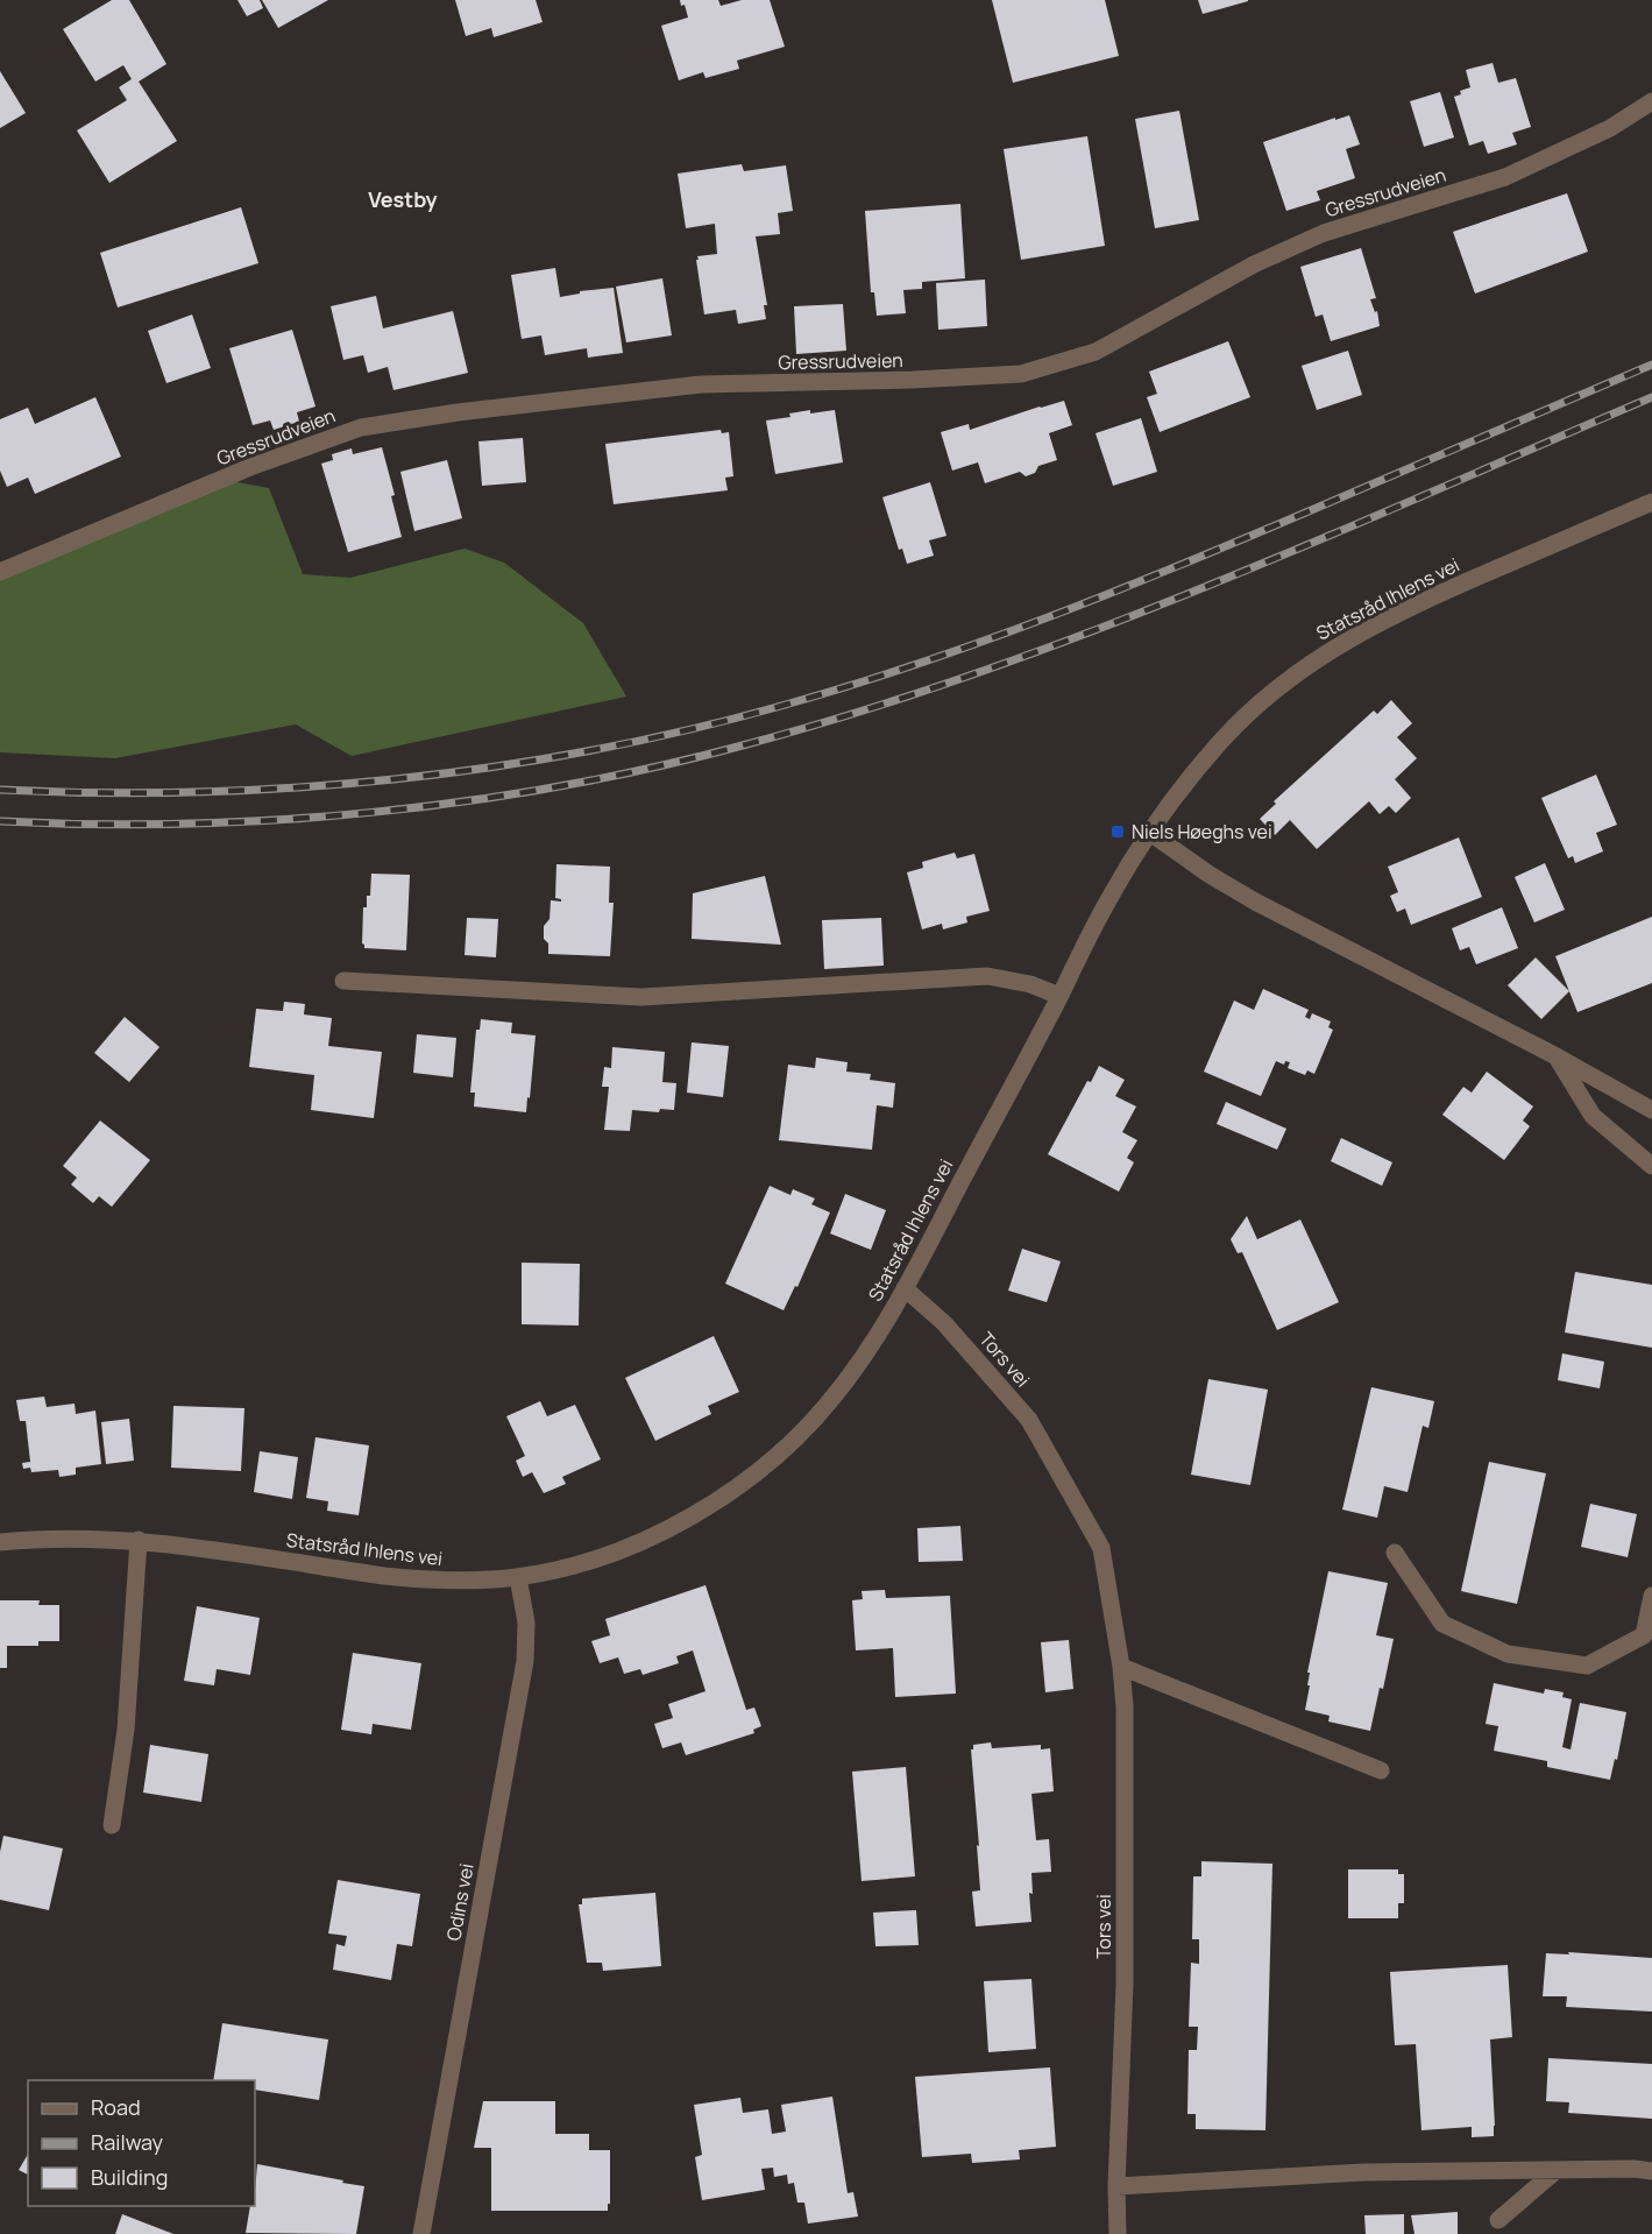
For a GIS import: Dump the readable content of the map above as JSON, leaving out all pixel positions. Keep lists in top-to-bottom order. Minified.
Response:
{"streets":{"street":["Gressrudveien","Statsråd Ihlens vei","Tors vei","Odins vei"]},"crossings":[["Statsråd Ihlens vei","Tors vei"],["Statsråd Ihlens vei","Odins vei"]],"districts":["Vestby"],"places":{"transit":["Niels Høeghs vei"]},"legend":["Road","Railway","Building"]}
